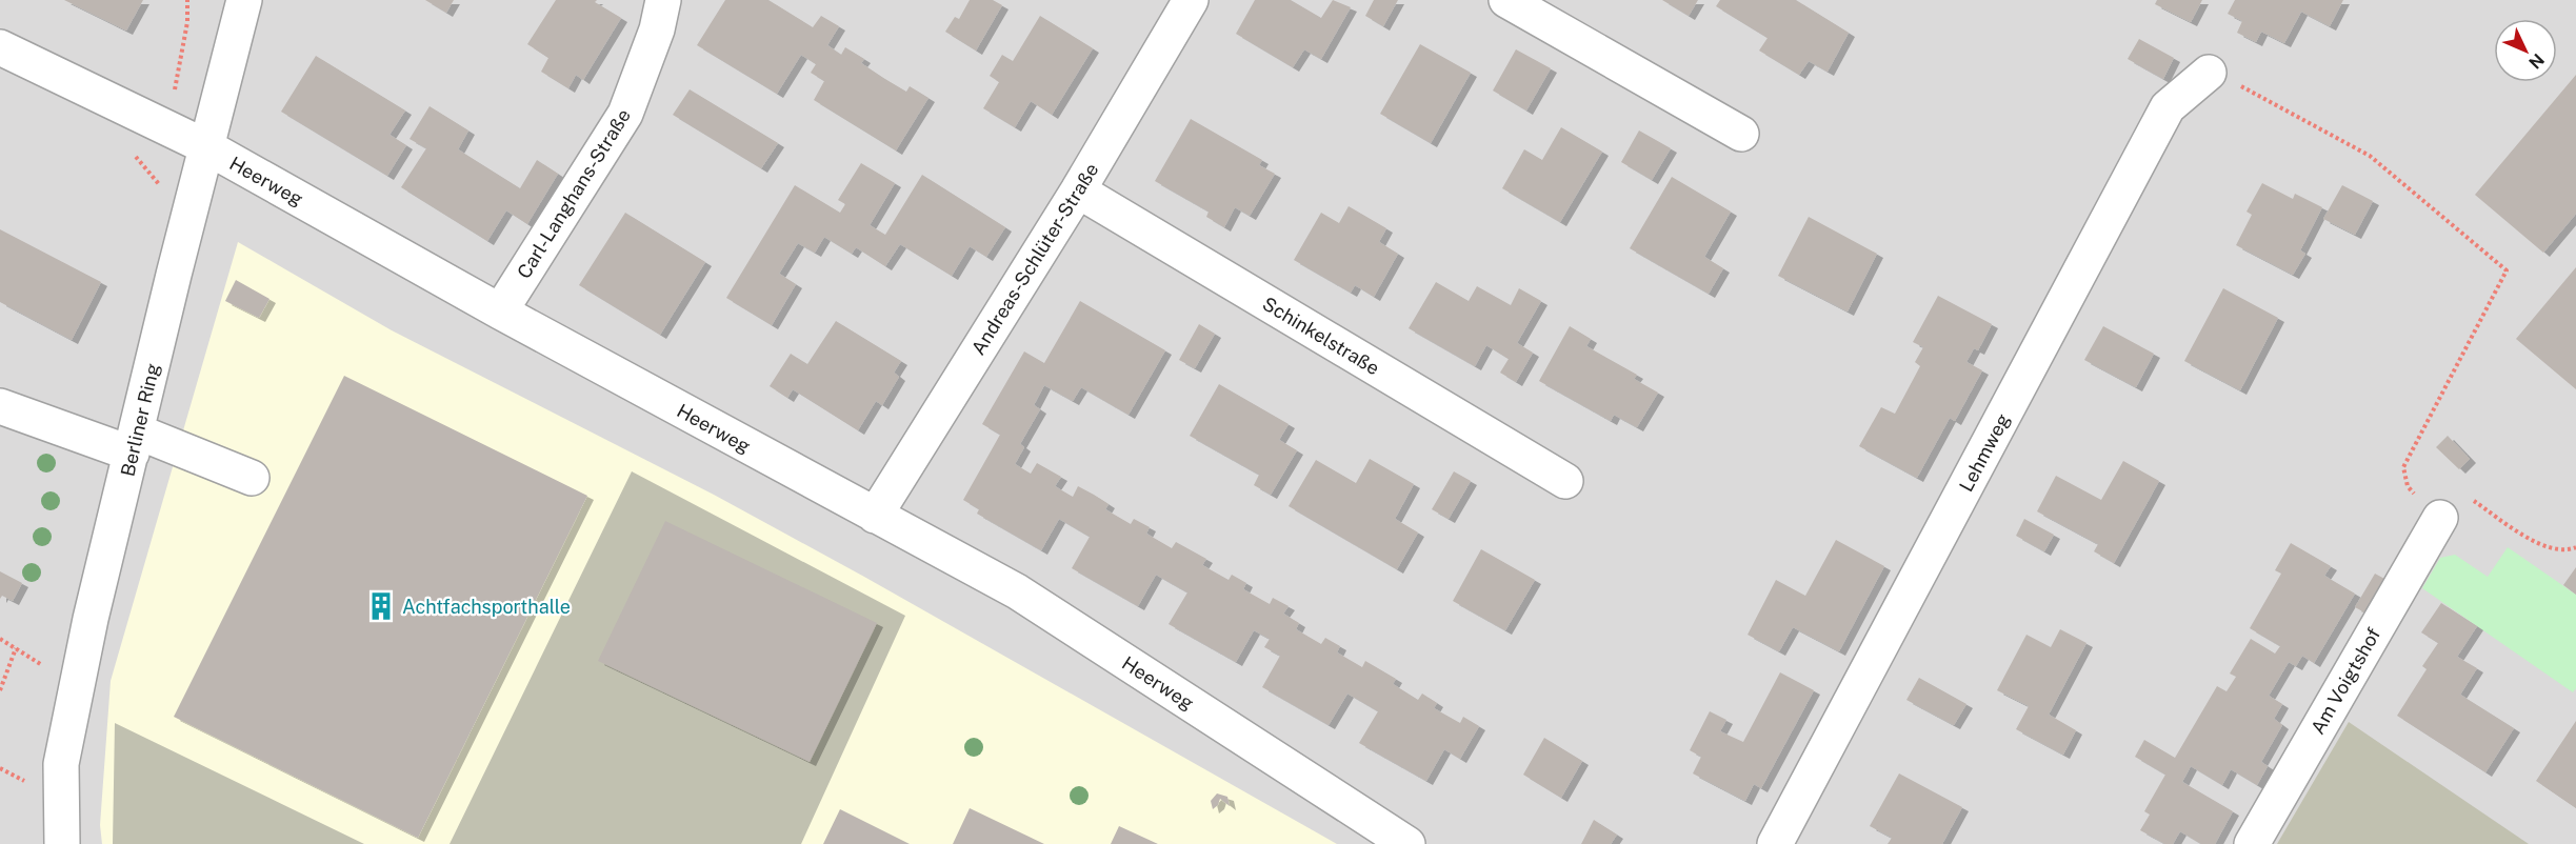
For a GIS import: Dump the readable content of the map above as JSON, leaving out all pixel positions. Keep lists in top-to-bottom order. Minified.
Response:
{"streets":{"street":["Heerweg","Carl-Langhans-Straße","Andreas-Schlüter-Straße","Schinkelstraße","Berliner Ring","Lehmweg","Am Voigtshof"]},"crossings":[["Heerweg","Carl-Langhans-Straße"],["Heerweg","Andreas-Schlüter-Straße"],["Heerweg","Berliner Ring"],["Andreas-Schlüter-Straße","Schinkelstraße"]],"places":{"building":["Achtfachsporthalle"]},"north":"bottom right"}
